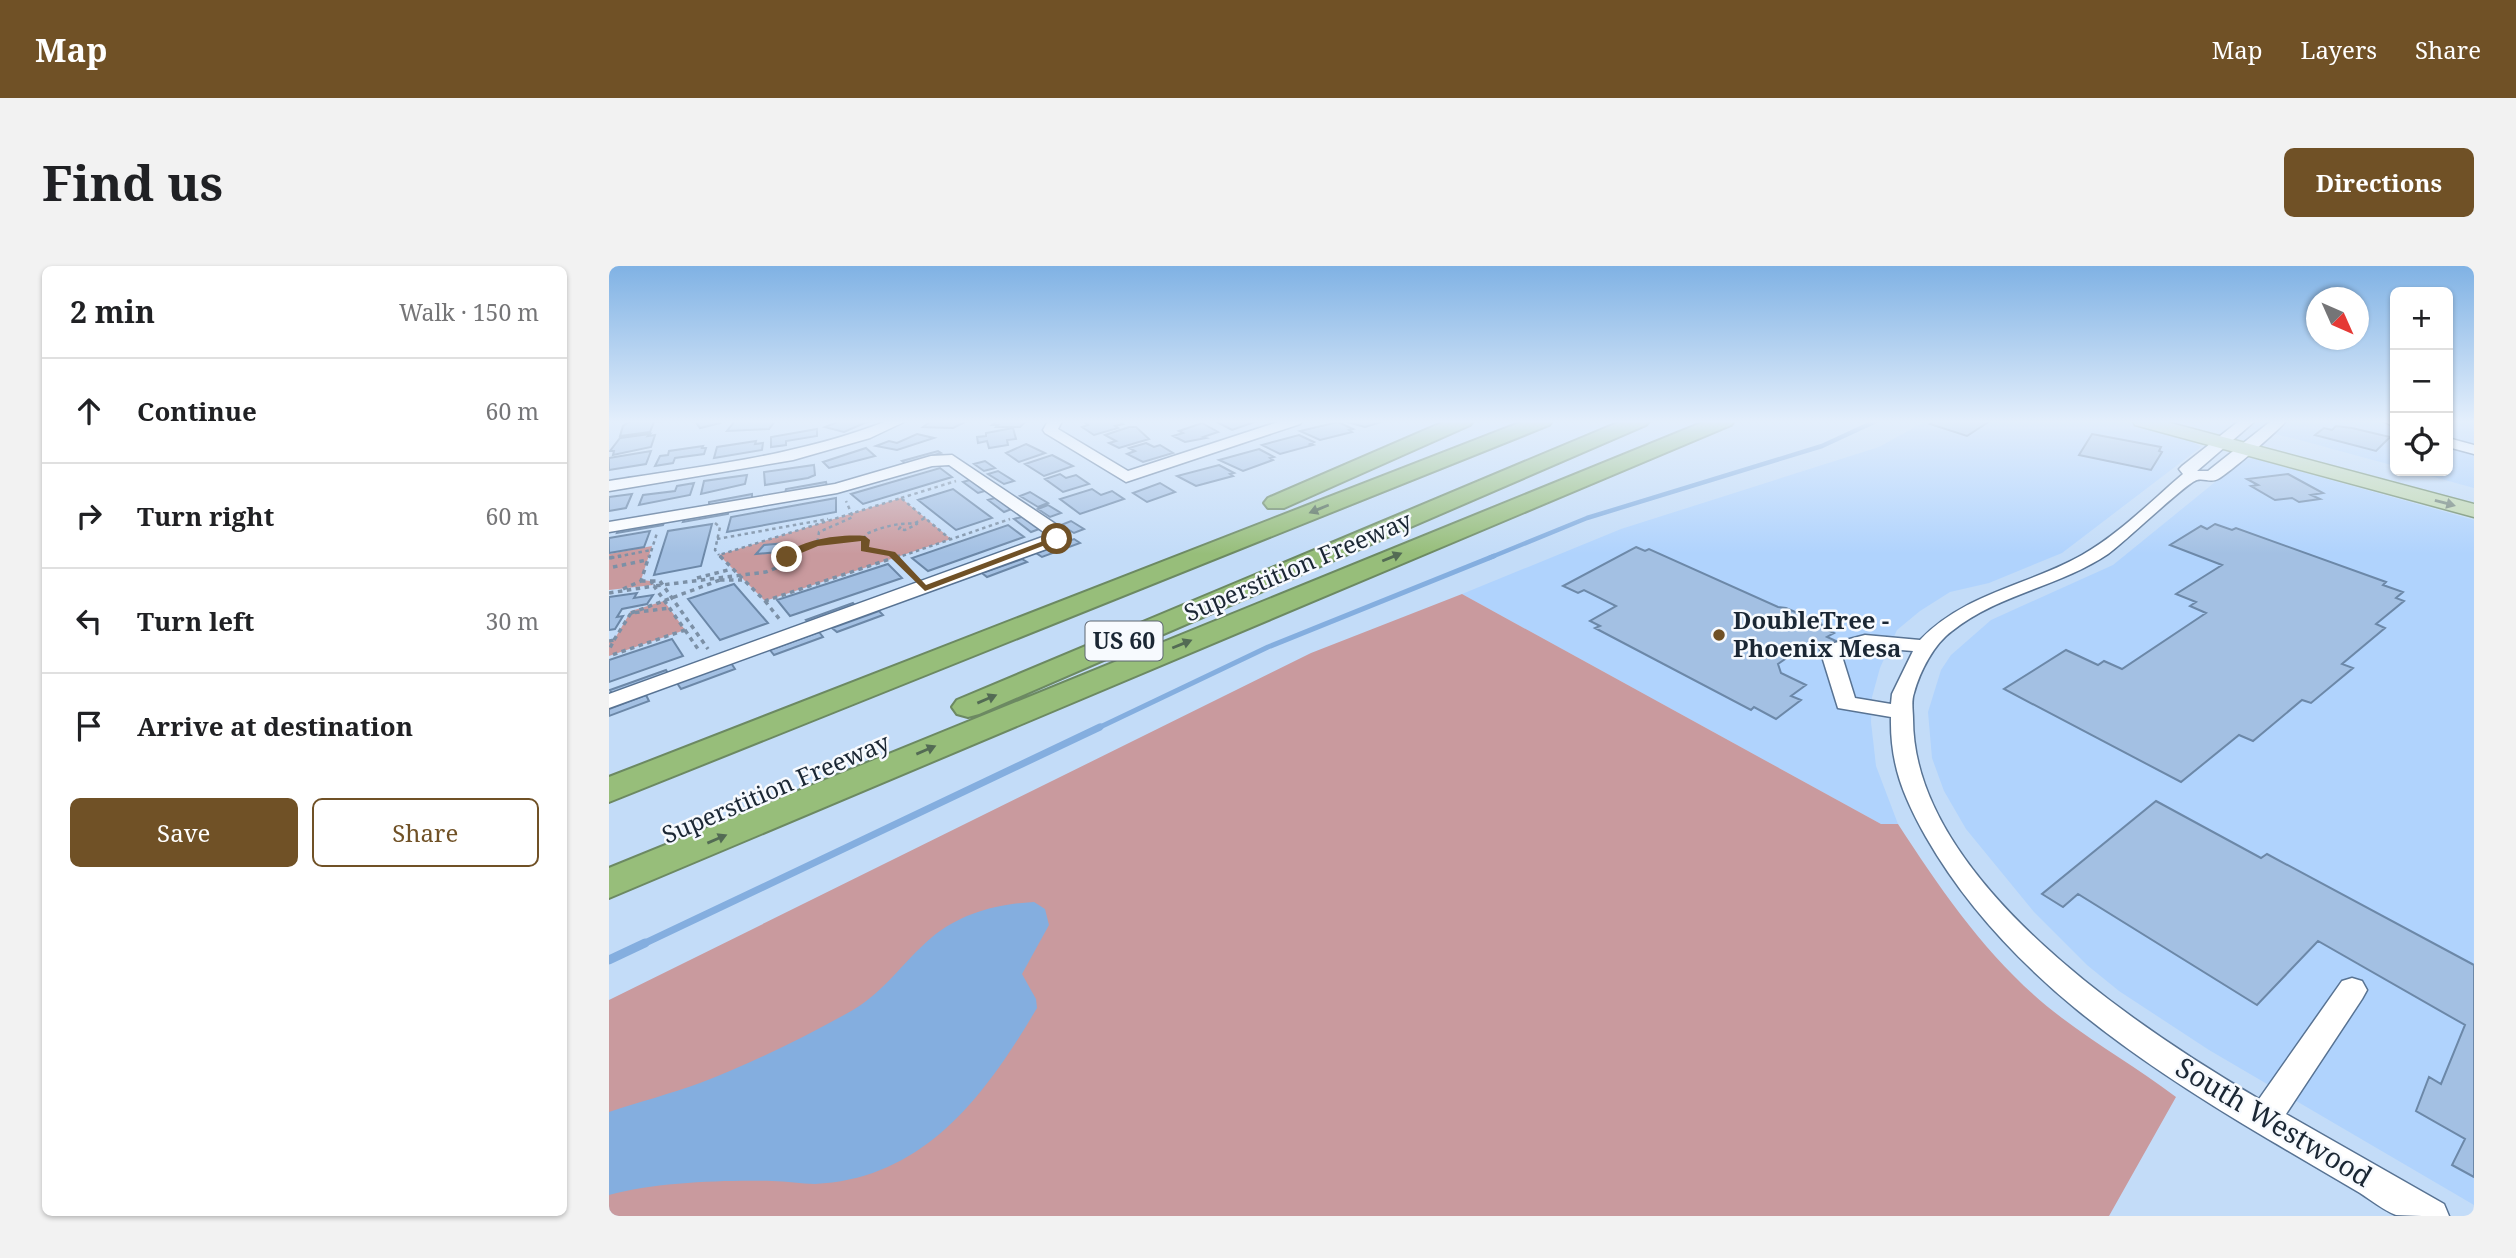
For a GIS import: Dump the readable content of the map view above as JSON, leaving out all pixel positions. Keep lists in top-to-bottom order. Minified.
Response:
{"streets":{"highway":["Superstition Freeway","US 60"],"street":["South Westwood"]},"places":["DoubleTree - Phoenix Mesa"],"north":"bottom right","page":{"header":"Map","nav":["Map","Layers","Share"],"buttons":["Directions",["Save","Share"]],"title":"Find us","heading":["2 min","Walk · 150 m"],"map_buttons":["+","−"],"list":[["Continue","60 m"],["Turn right","60 m"],["Turn left","30 m"],"Arrive at destination"]}}
